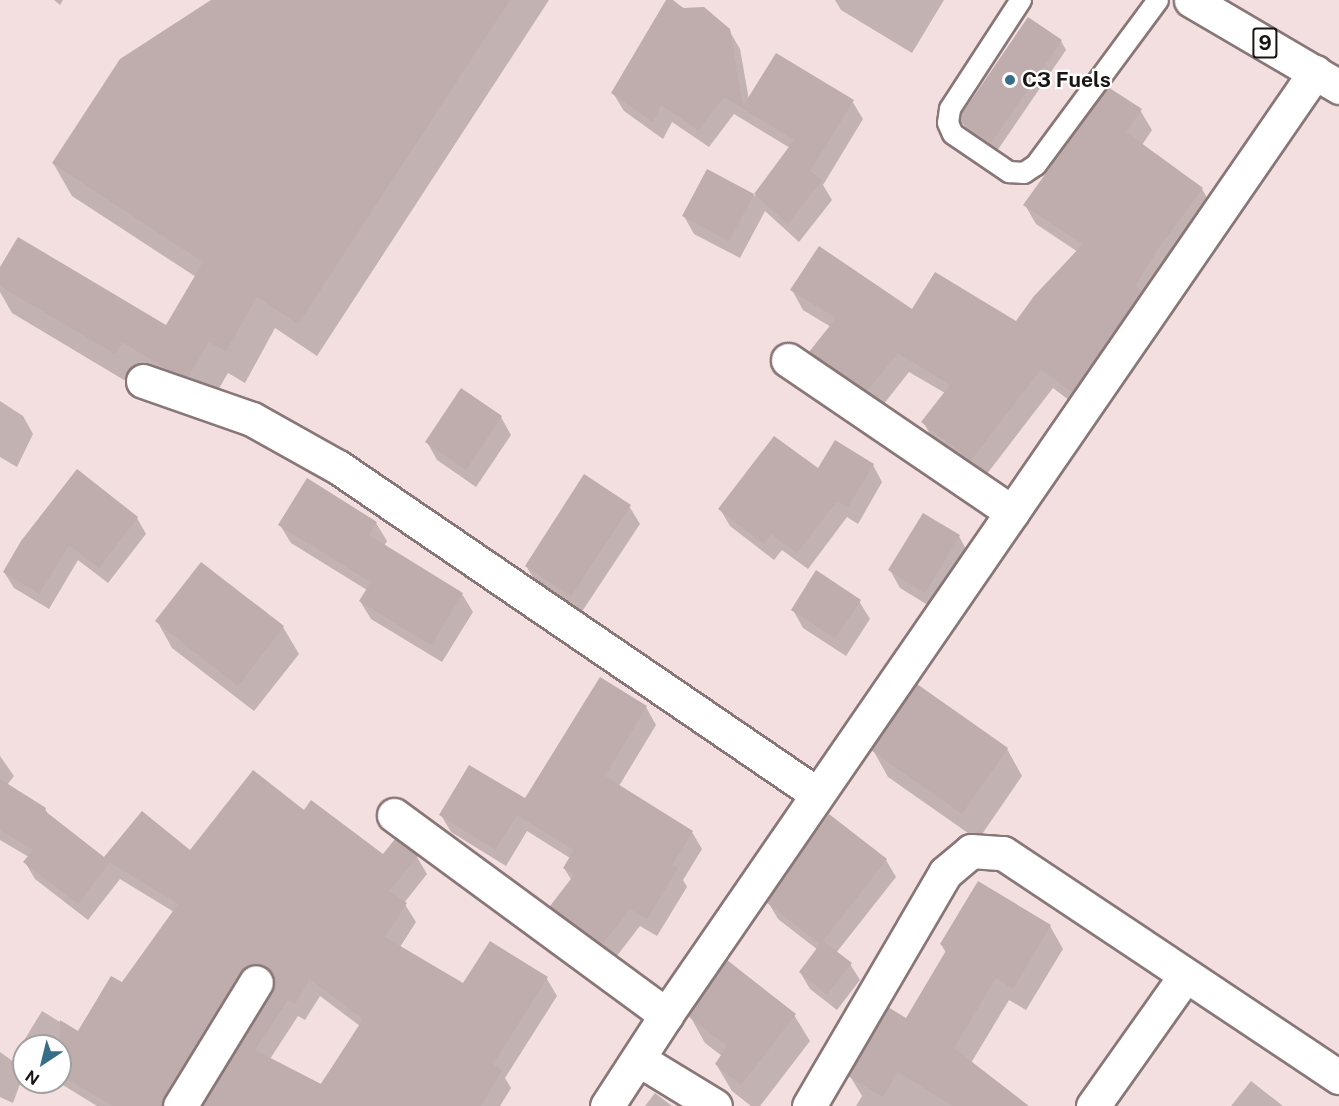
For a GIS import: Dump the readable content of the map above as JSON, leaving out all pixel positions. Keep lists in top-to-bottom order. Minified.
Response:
{"streets":{"main road":["9"]},"places":["C3 Fuels"],"north":"bottom left"}
